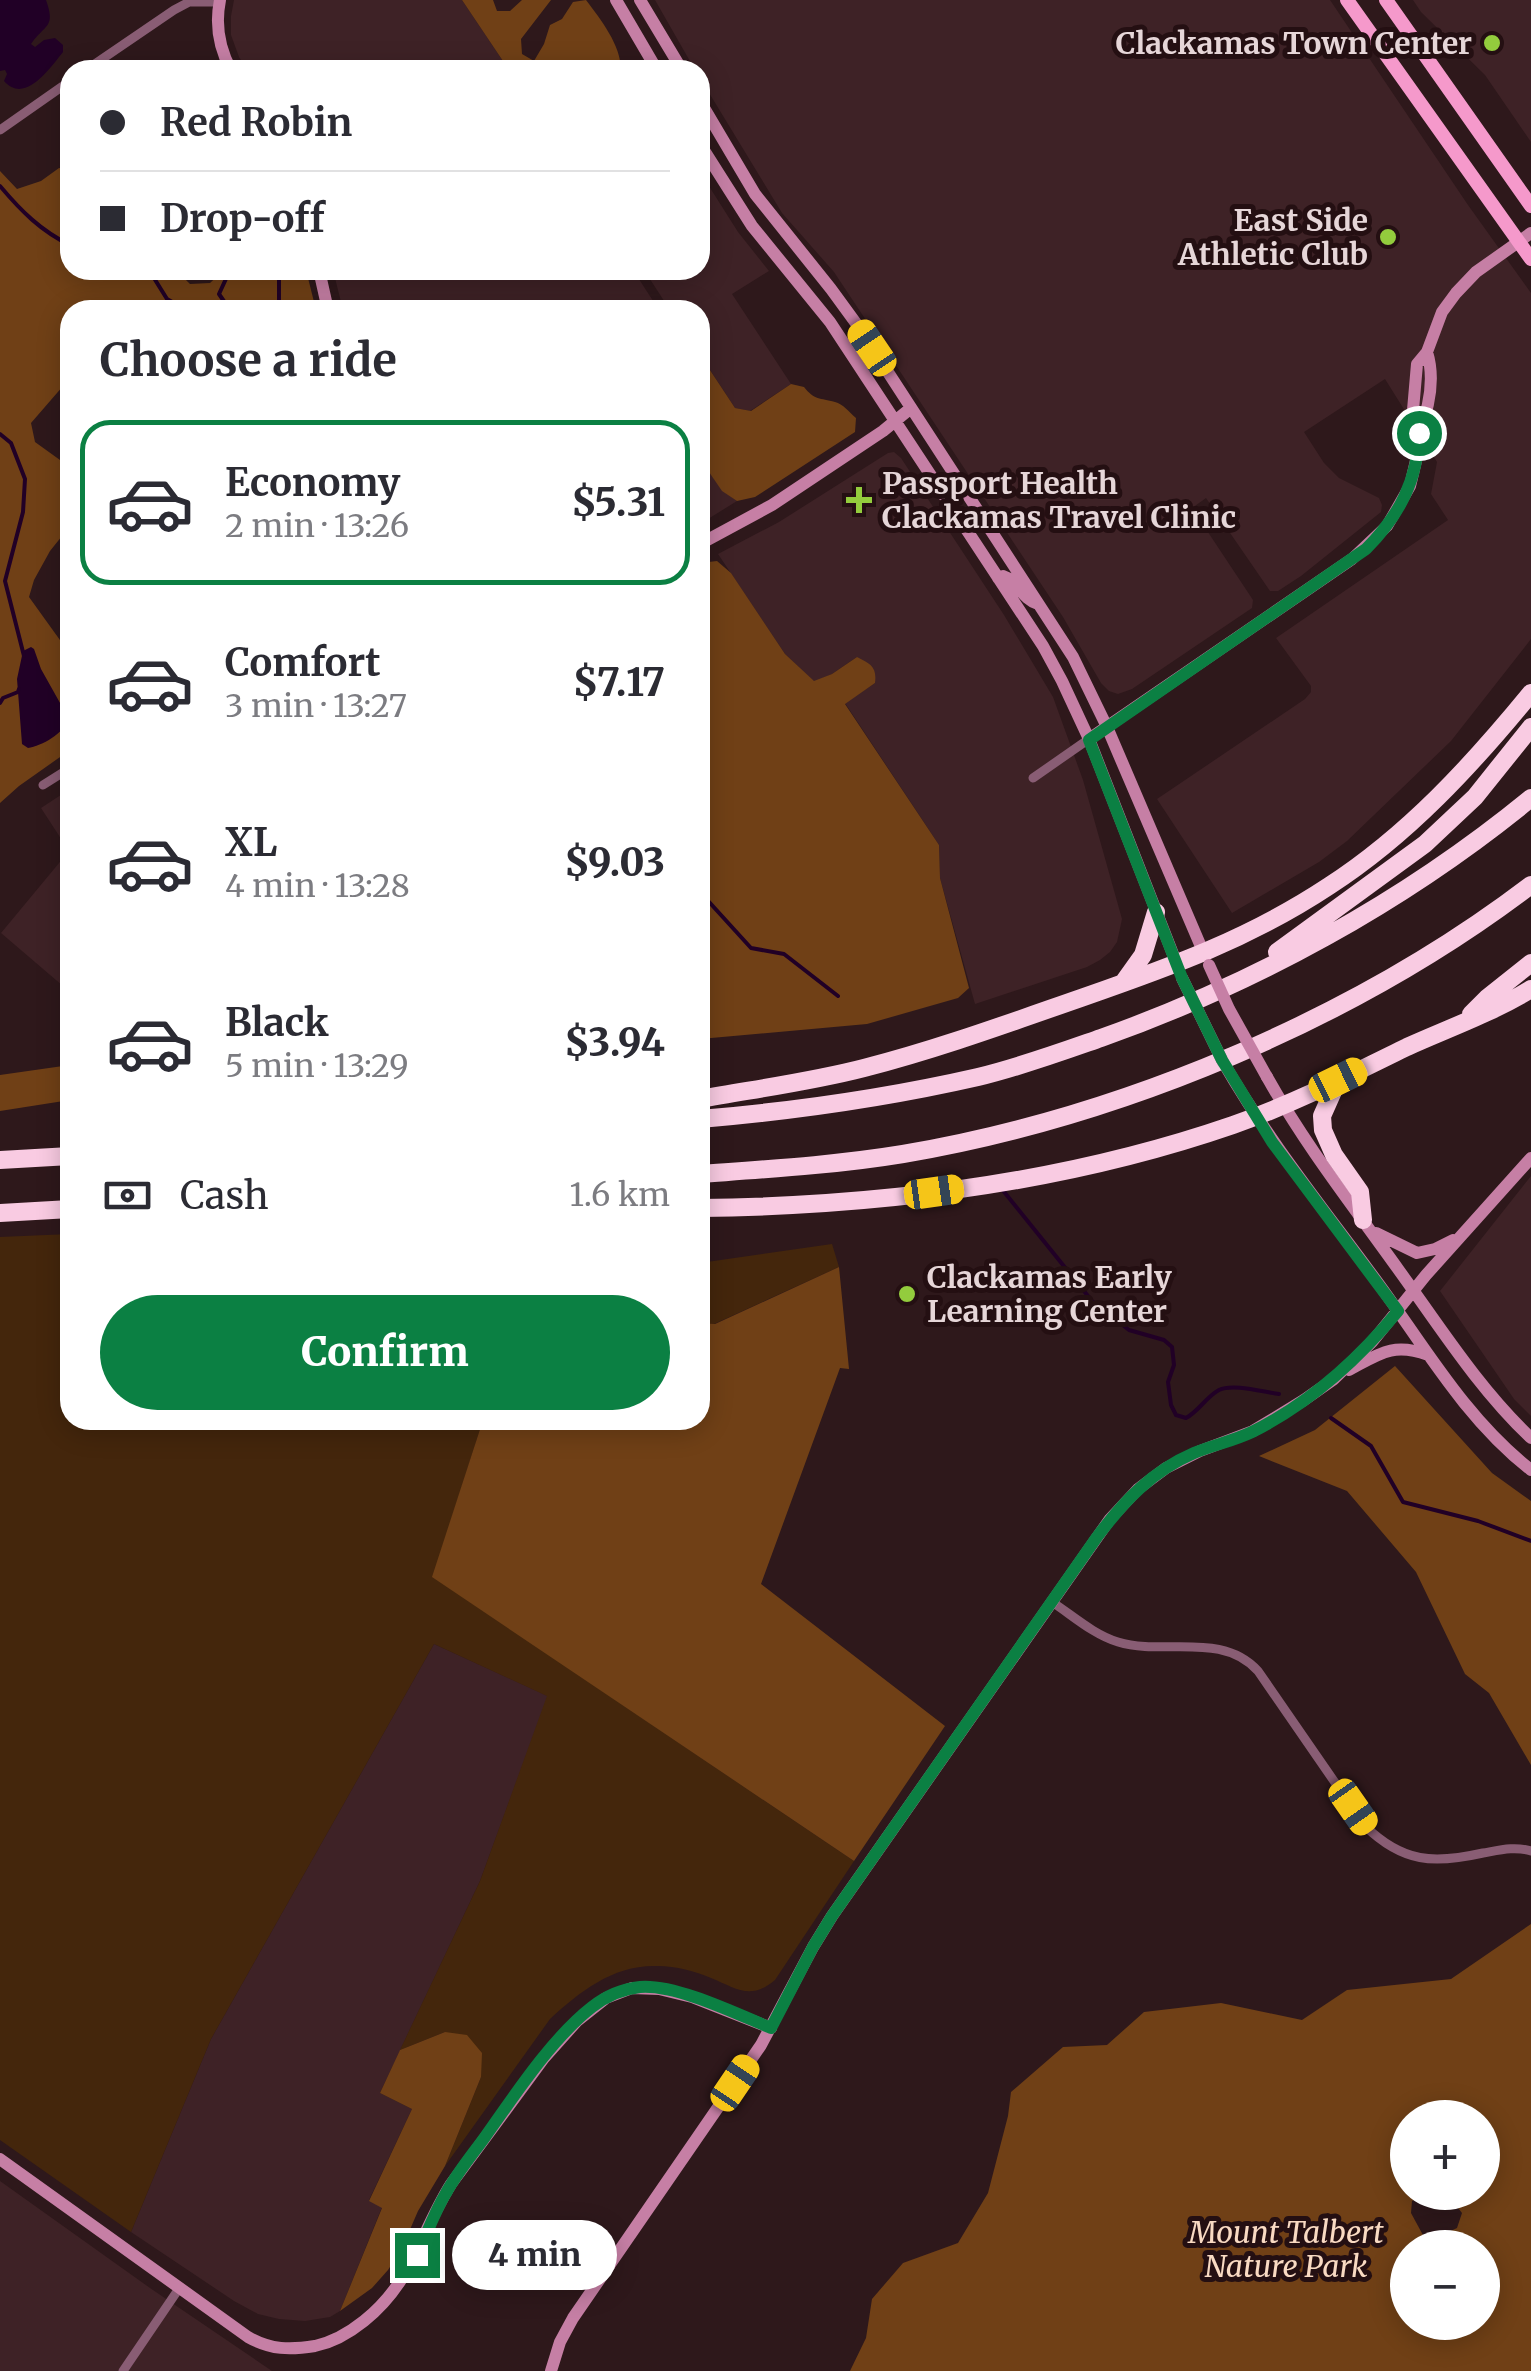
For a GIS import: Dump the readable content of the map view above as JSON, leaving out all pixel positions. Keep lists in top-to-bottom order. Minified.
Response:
{"parks":["Mount Talbert Nature Park"],"places":{"other":["Clackamas Town Center","East Side Athletic Club","Clackamas Early Learning Center"],"health":["Passport Health Clackamas Travel Clinic"]},"page":{"banner":["Red Robin","Drop-off"],"heading":"Choose a ride","list":[{"name":"Economy","note":"2 min · 13:26","value":"$5.31"},{"name":"Comfort","note":"3 min · 13:27","value":"$7.17"},{"name":"XL","note":"4 min · 13:28","value":"$9.03"},{"name":"Black","note":"5 min · 13:29","value":"$3.94"}],"pay":["Cash","1.6 km"],"buttons":"Confirm","map_buttons":["+","−"],"bubble":"4 min"}}
